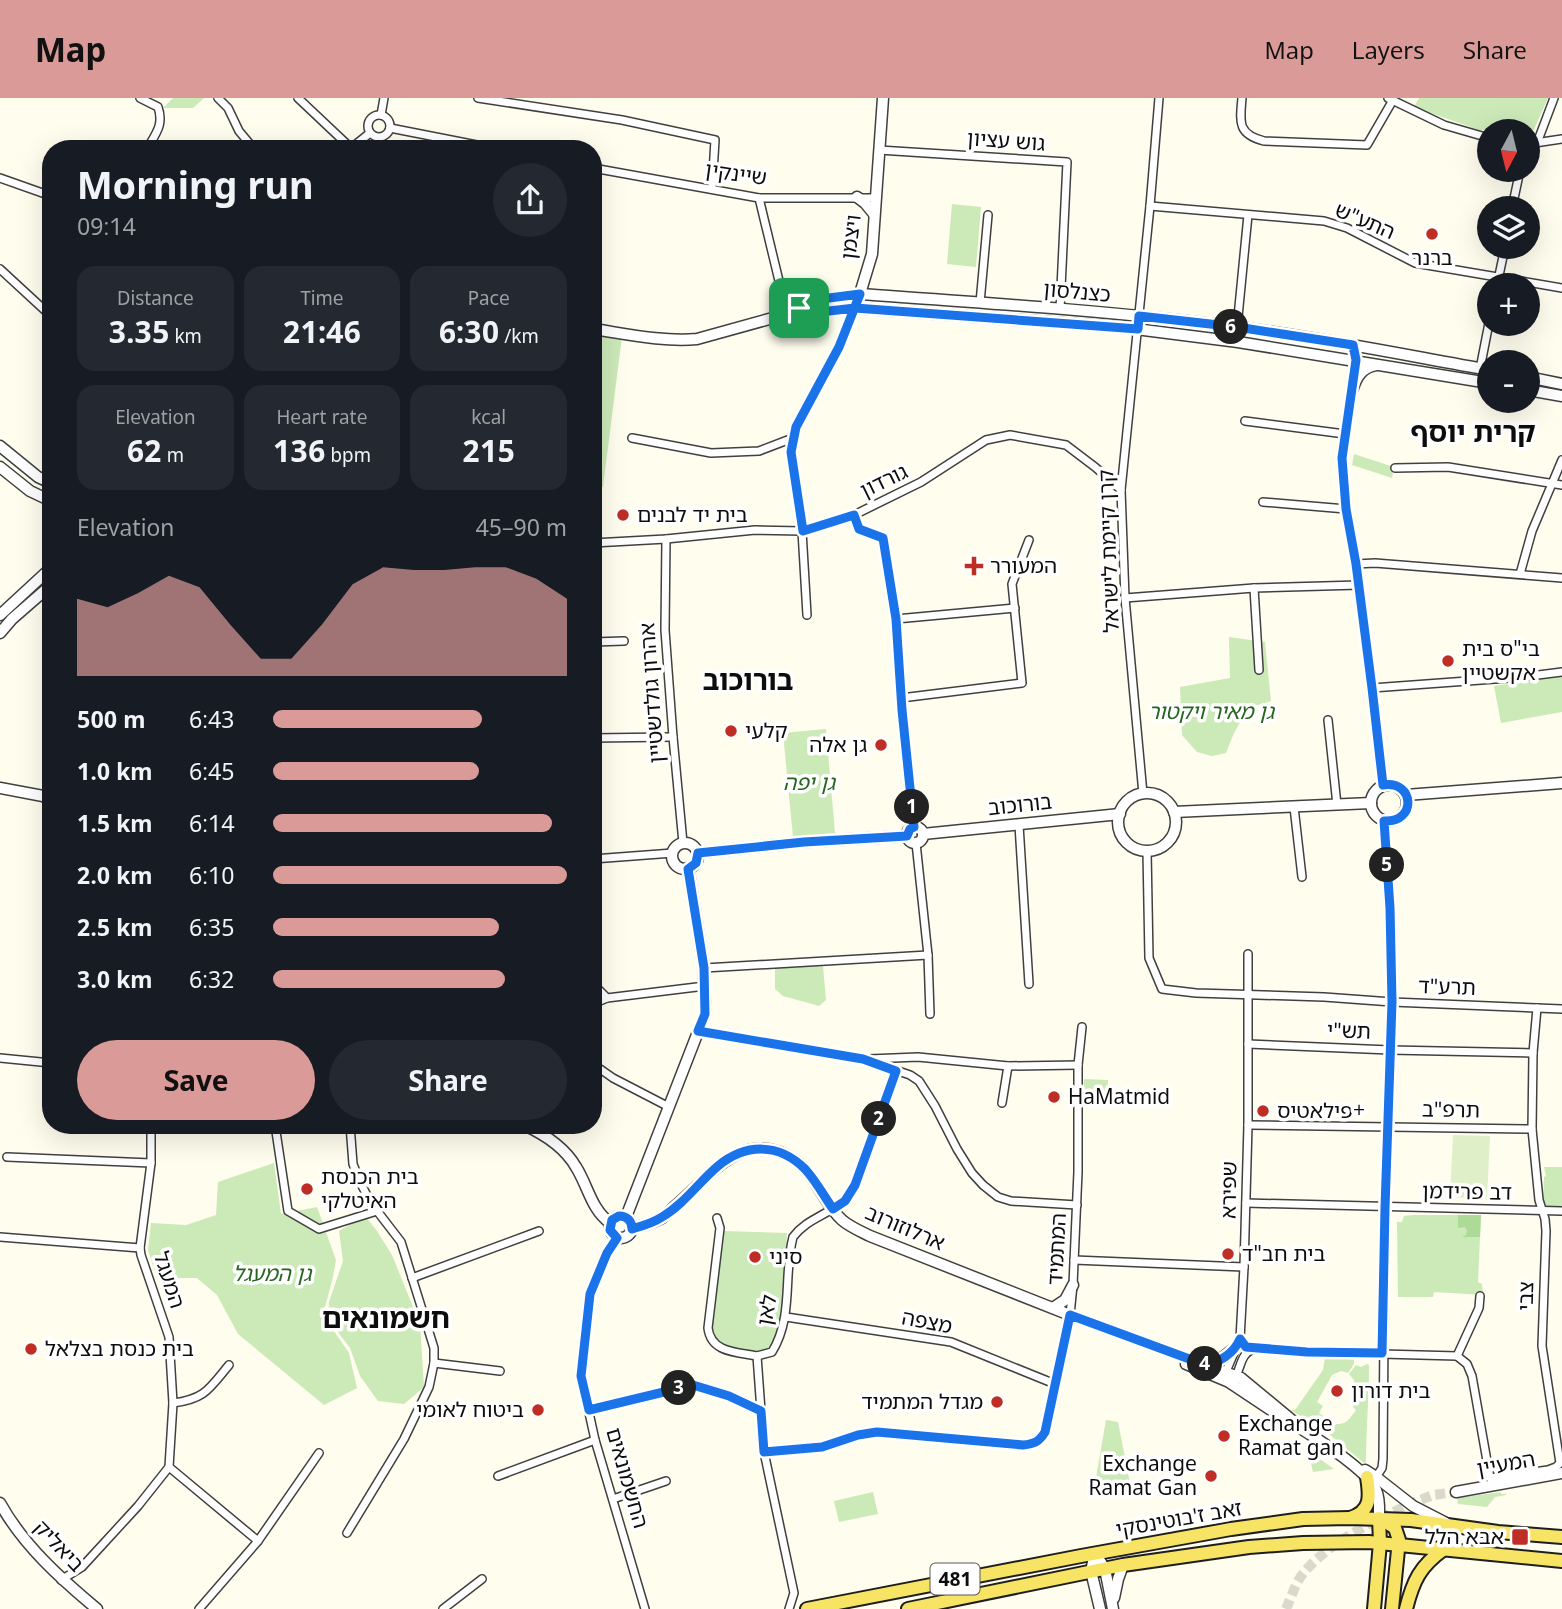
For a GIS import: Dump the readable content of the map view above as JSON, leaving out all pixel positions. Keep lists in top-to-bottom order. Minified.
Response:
{"streets":{"main road":["זאב ז'בוטינסקי","481"],"street":["גוש עציון","שיינקין","התע\"ש","ויצמן","כצנלסון","גורדון","קרן קיימת לישראל","אהרון גולדשטיין","בורוכוב","תרע\"ד","תש\"י","תרפ\"ב","שפירא","דב פרידמן","ארלוזורוב","המתמיד","המעגל","צבי","לאן","מצפה","המעיין","החשמונאים","ביאליק"]},"crossings":[["גוש עציון","ויצמן"],["גוש עציון","כצנלסון"],["שיינקין","ויצמן"],["התע\"ש","קרן קיימת לישראל"],["ויצמן","כצנלסון"],["ויצמן","גורדון"],["כצנלסון","קרן קיימת לישראל"],["גורדון","קרן קיימת לישראל"],["גורדון","אהרון גולדשטיין"],["קרן קיימת לישראל","בורוכוב"],["תרע\"ד","שפירא"],["תש\"י","שפירא"],["תרפ\"ב","שפירא"],["תרפ\"ב","צבי"],["שפירא","דב פרידמן"],["שפירא","ארלוזורוב"],["דב פרידמן","צבי"],["ארלוזורוב","המתמיד"],["ארלוזורוב","לאן"],["ארלוזורוב","החשמונאים"],["ארלוזורוב","זאב ז'בוטינסקי"],["המתמיד","לאן"],["המתמיד","מצפה"],["צבי","המעיין"],["לאן","מצפה"]],"districts":["קרית יוסף","בורוכוב","חשמונאים"],"parks":["גן מאיר ויקטור","גן יפה","גן המעגל"],"places":{"other":["ברנר","בית יד לבנים","בי\"ס בית אקשטיין","קלעי","גן אלה","HaMatmid","פילאטיס+","בית הכנסת האיטלקי","בית חב\"ד","סיני","בית כנסת בצלאל","בית דורון","מגדל המתמיד","ביטוח לאומי","Exchange Ramat gan","Exchange Ramat Gan"],"health":["המעורר"],"transit":["אבא הלל"]},"north":"bottom","page":{"header":"Map","nav":["Map","Layers","Share"],"map_buttons":["+","−"],"heading":["Morning run","09:14"],"stats":[["Distance","3.35 km"],["Time","21:46"],["Pace","6:30 /km"],["Elevation","62 m"],["Heart rate","136 bpm"],["kcal","215"]],"pins":["6","1","5","2","4","3"],"chart":["Elevation","45–90 m"],"list":[{"name":"500 m","note":"6:43"},{"name":"1.0 km","note":"6:45"},{"name":"1.5 km","note":"6:14"},{"name":"2.0 km","note":"6:10"},{"name":"2.5 km","note":"6:35"},{"name":"3.0 km","note":"6:32"}],"buttons":["Save","Share"]}}
